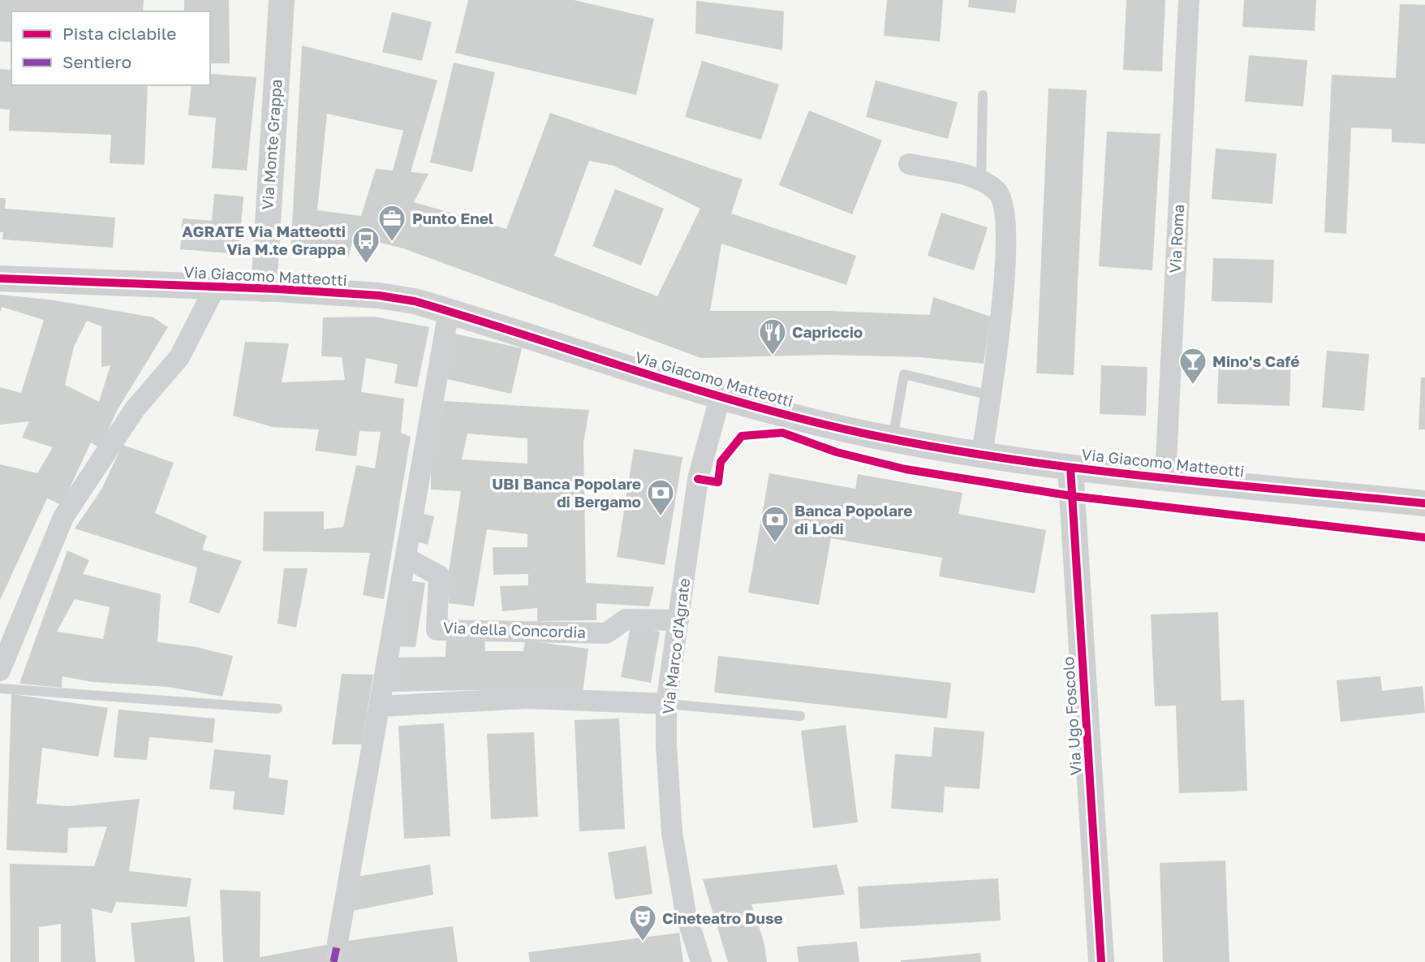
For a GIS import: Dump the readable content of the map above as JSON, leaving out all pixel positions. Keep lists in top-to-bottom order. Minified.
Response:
{"streets":{"street":["Via Monte Grappa","Via Roma","Via Giacomo Matteotti","Via della Concordia","Via Marco d'Agrate","Via Ugo Foscolo"]},"crossings":[["Via Monte Grappa","Via Giacomo Matteotti"],["Via Roma","Via Giacomo Matteotti"],["Via Giacomo Matteotti","Via Marco d'Agrate"],["Via Giacomo Matteotti","Via Ugo Foscolo"],["Via della Concordia","Via Marco d'Agrate"]],"places":{"office":["Punto Enel"],"bus stop":["AGRATE Via Matteotti Via M.te Grappa"],"restaurant":["Capriccio"],"bar":["Mino's Café"],"bank":["UBI Banca Popolare di Bergamo","Banca Popolare di Lodi"],"theatre":["Cineteatro Duse"]},"legend":["Pista ciclabile","Sentiero"]}
